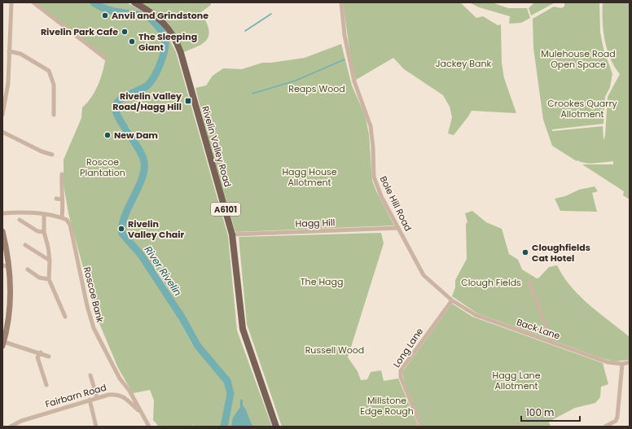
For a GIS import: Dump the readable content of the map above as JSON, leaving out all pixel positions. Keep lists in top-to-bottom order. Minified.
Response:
{"streets":{"main road":["Rivelin Valley Road","A6101"],"street":["Bole Hill Road","Hagg Hill","Roscoe Bank","Back Lane","Long Lane","Fairbarn Road"]},"crossings":[["Rivelin Valley Road","Hagg Hill"],["Bole Hill Road","Hagg Hill"],["Bole Hill Road","Back Lane"],["Bole Hill Road","Long Lane"],["Roscoe Bank","Fairbarn Road"],["Back Lane","Long Lane"]],"water":["River Rivelin"],"parks":["Mulehouse Road Open Space","Jackey Bank","Reaps Wood","Crookes Quarry Allotment","Roscoe Plantation","Hagg House Allotment","The Hagg","Clough Fields","Russell Wood","Hagg Lane Allotment","Millstone Edge Rough"],"places":{"other":["Anvil and Grindstone","Rivelin Park Cafe","The Sleeping Giant","New Dam","Rivelin Valley Chair","Cloughfields Cat Hotel"],"transit":["Rivelin Valley Road/Hagg Hill"]},"scale_bar":"100 m"}
